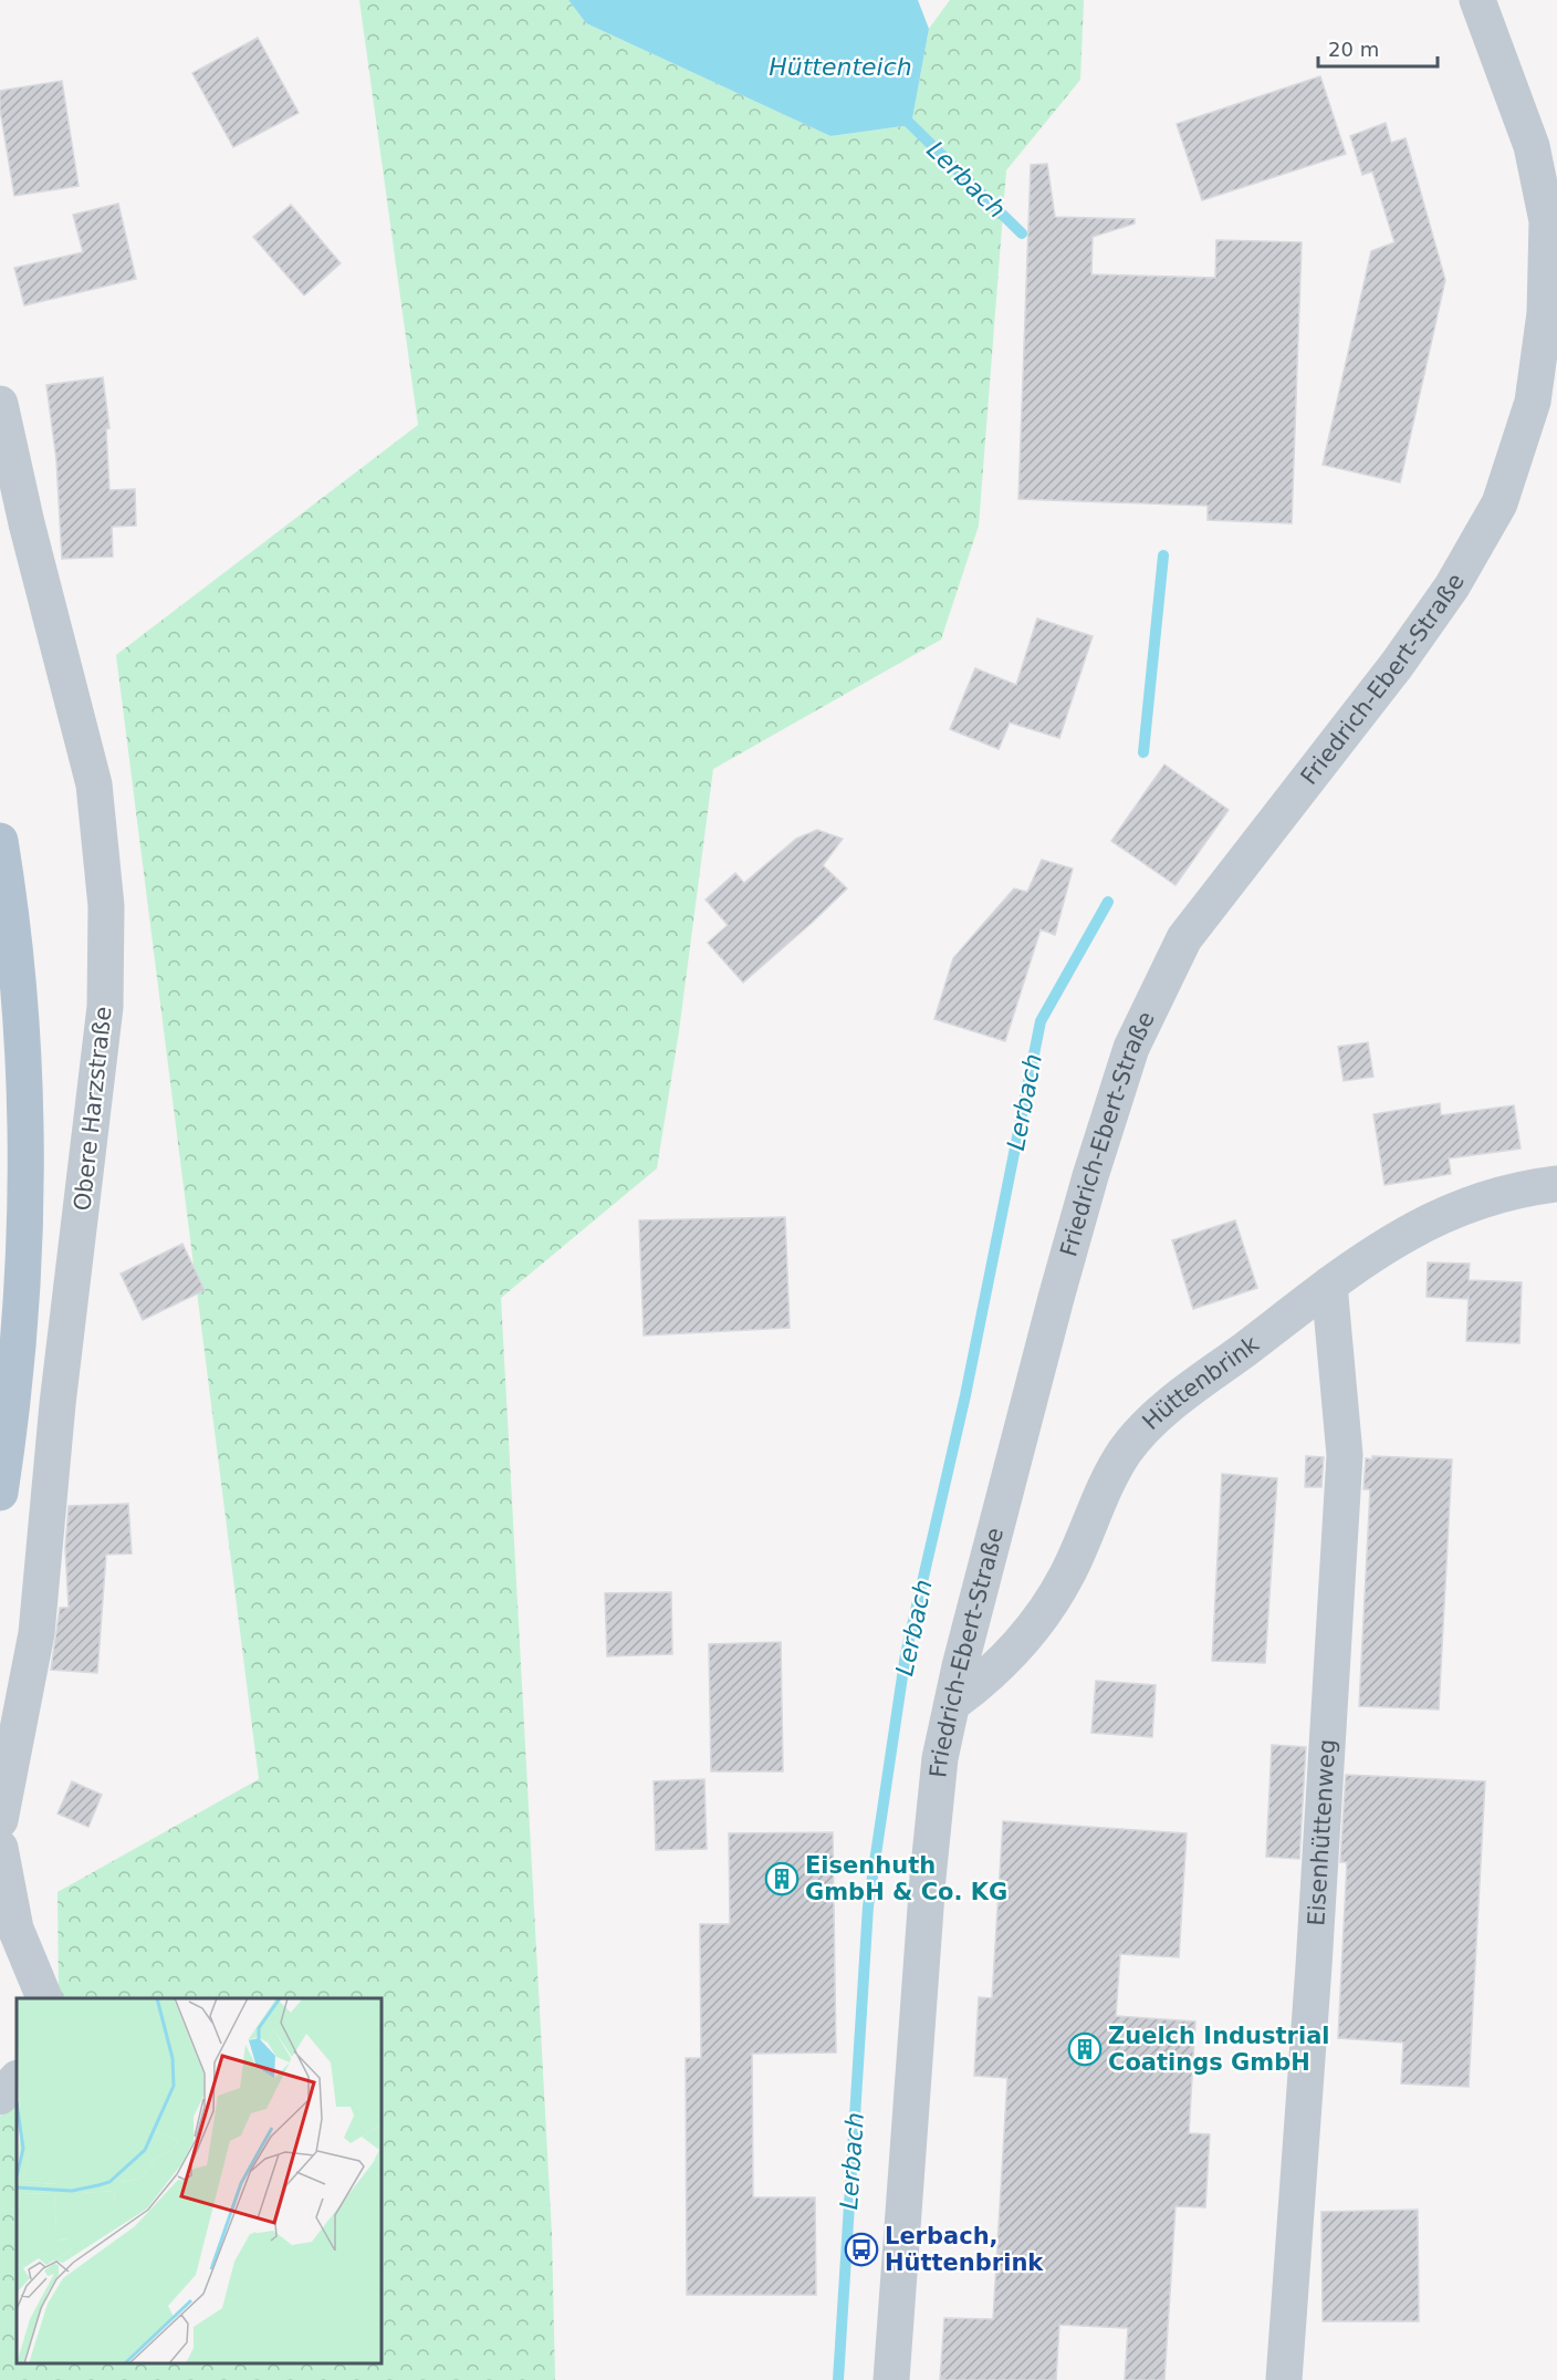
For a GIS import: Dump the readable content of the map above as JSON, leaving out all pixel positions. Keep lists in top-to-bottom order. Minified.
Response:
{"streets":{"street":["Friedrich-Ebert-Straße","Obere Harzstraße","Hüttenbrink","Eisenhüttenweg"]},"crossings":[["Friedrich-Ebert-Straße","Hüttenbrink"],["Hüttenbrink","Eisenhüttenweg"]],"water":["Hüttenteich","Lerbach"],"places":{"building":["Eisenhuth GmbH & Co. KG","Zuelch Industrial Coatings GmbH"],"bus stop":["Lerbach, Hüttenbrink"]},"scale_bar":"20 m"}
